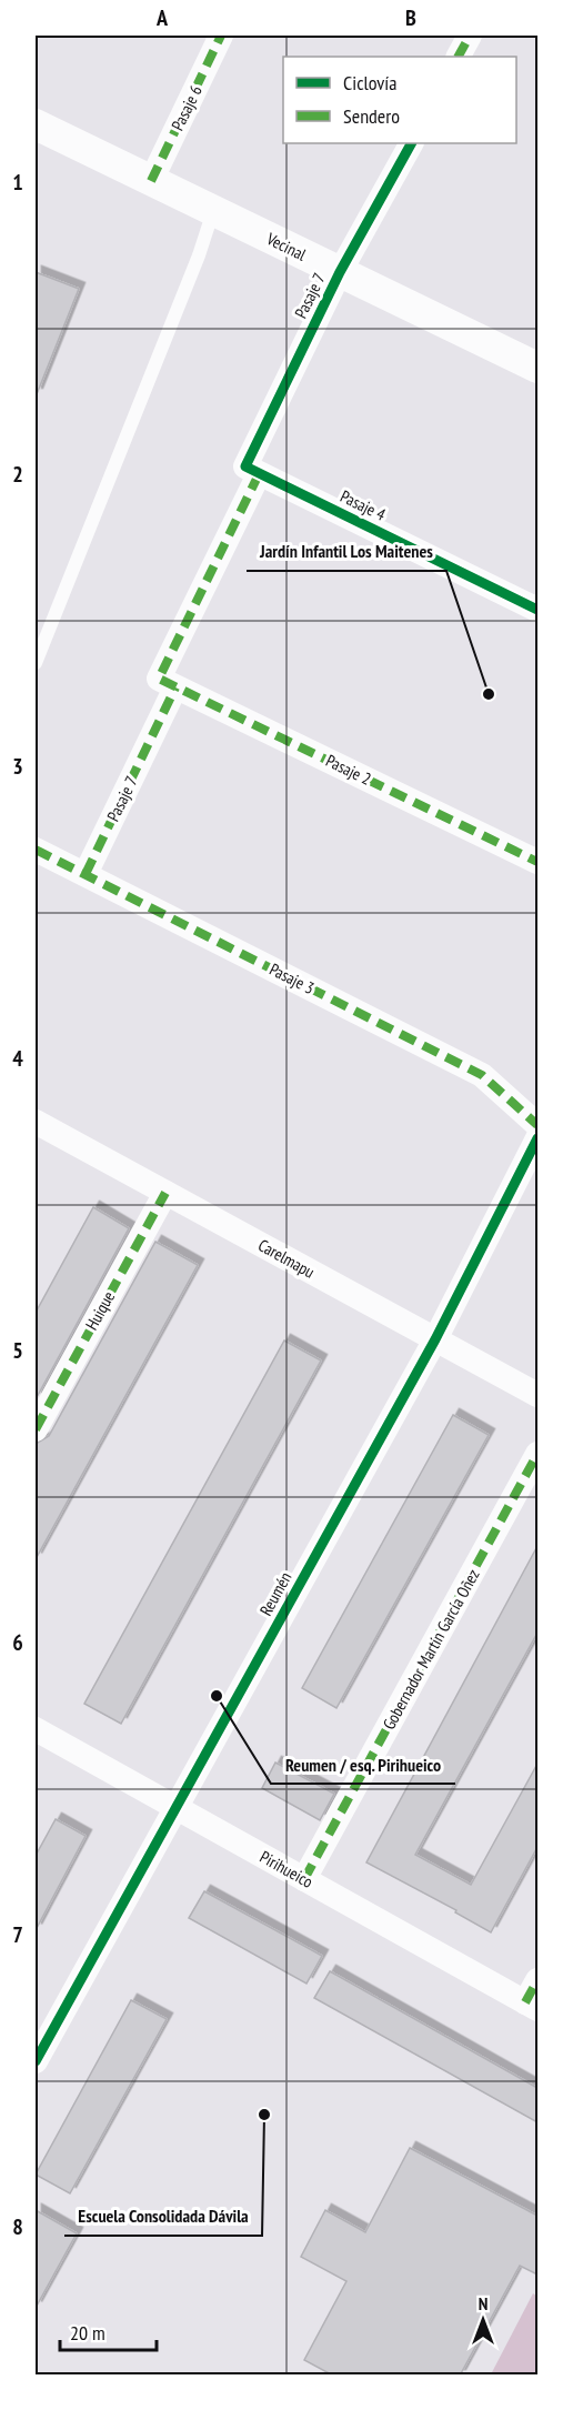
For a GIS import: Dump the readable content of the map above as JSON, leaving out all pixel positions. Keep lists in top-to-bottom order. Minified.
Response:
{"streets":{"street":["Pasaje 6","Vecinal","Pasaje 7","Pasaje 4","Pasaje 2","Pasaje 3","Carelmapu","Huique","Reumén","Gobernador Martín García Oñez","Pirihueico"]},"crossings":[["Pasaje 6","Vecinal"],["Vecinal","Pasaje 7"],["Pasaje 7","Pasaje 4"],["Pasaje 7","Pasaje 2"],["Pasaje 7","Pasaje 3"],["Carelmapu","Huique"],["Carelmapu","Reumén"],["Reumén","Pirihueico"],["Gobernador Martín García Oñez","Pirihueico"]],"places":["Jardín Infantil Los Maitenes","Reumen / esq. Pirihueico","Escuela Consolidada Dávila"],"legend":["Ciclovía","Sendero"],"scale_bar":"20 m","north":"top","grid":{"columns":["A","B"],"rows":["1","2","3","4","5","6","7","8"]}}
